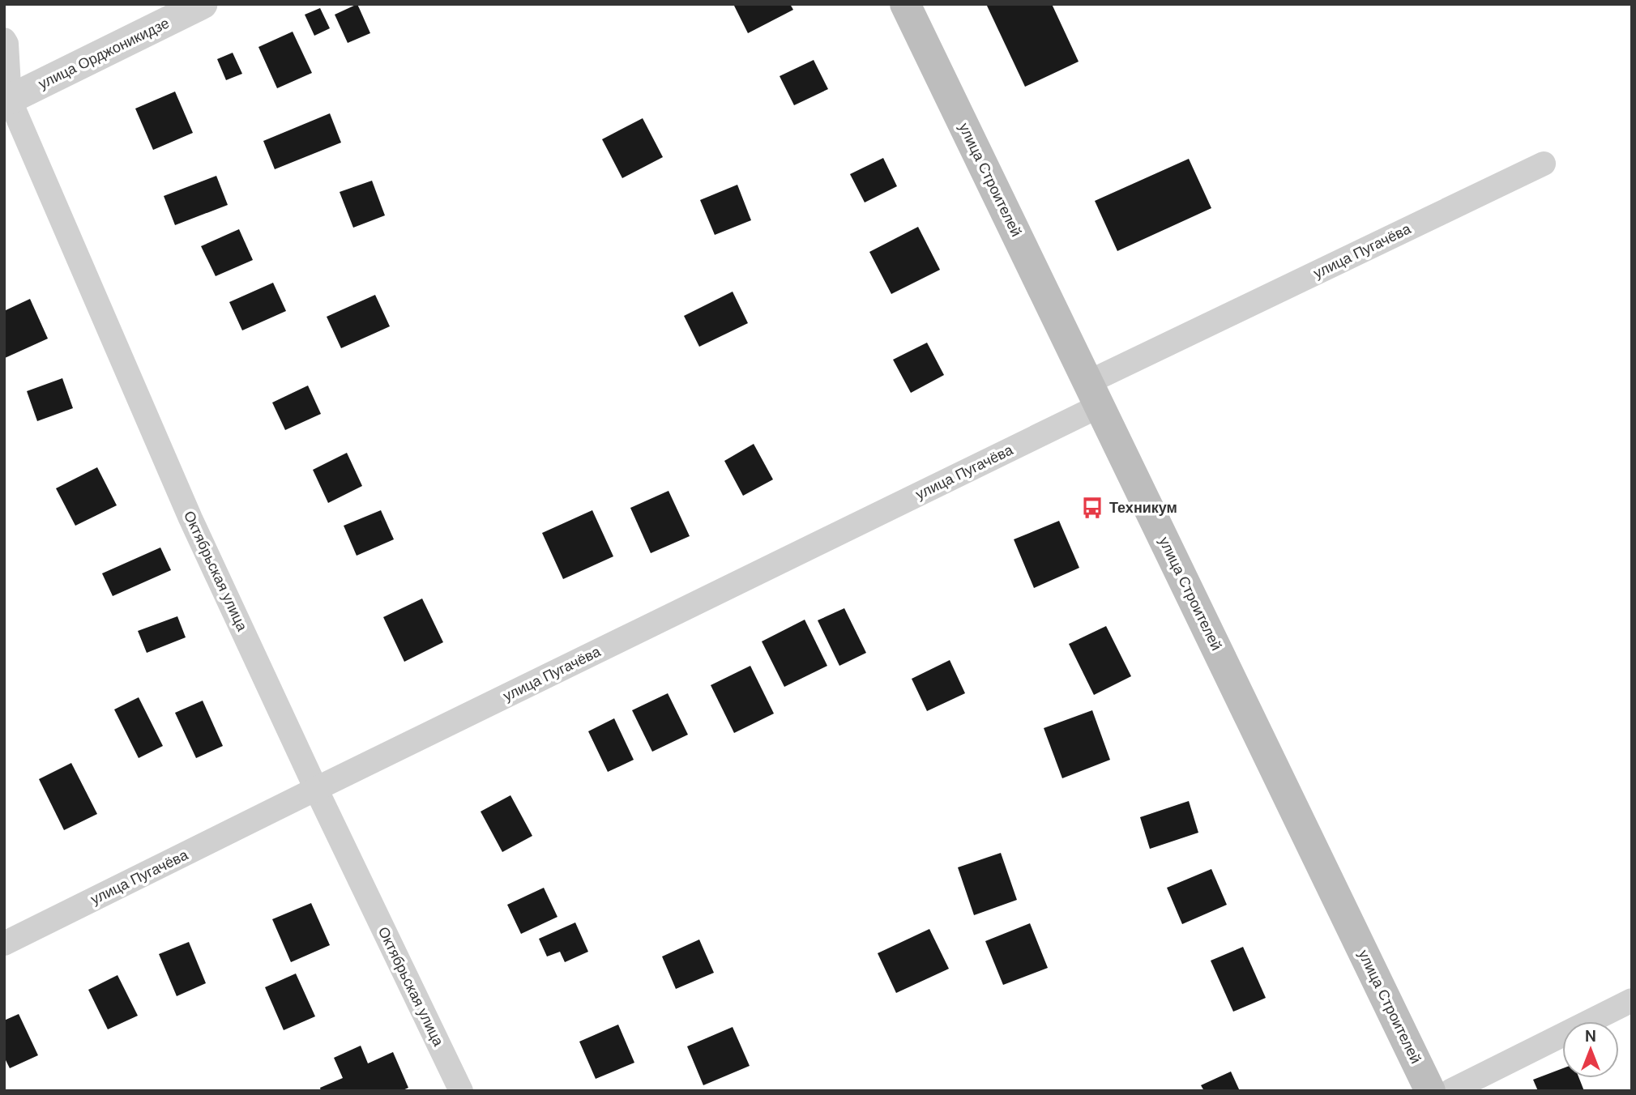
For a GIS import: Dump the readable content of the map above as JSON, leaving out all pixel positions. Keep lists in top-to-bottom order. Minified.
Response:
{"streets":{"main road":["улица Строителей"],"street":["улица Орджоникидзе","улица Пугачёва","Октябрьская улица"]},"crossings":[["улица Орджоникидзе","Октябрьская улица"],["улица Строителей","улица Пугачёва"],["улица Пугачёва","Октябрьская улица"]],"places":{"bus stop":["Техникум"]},"north":"top"}
